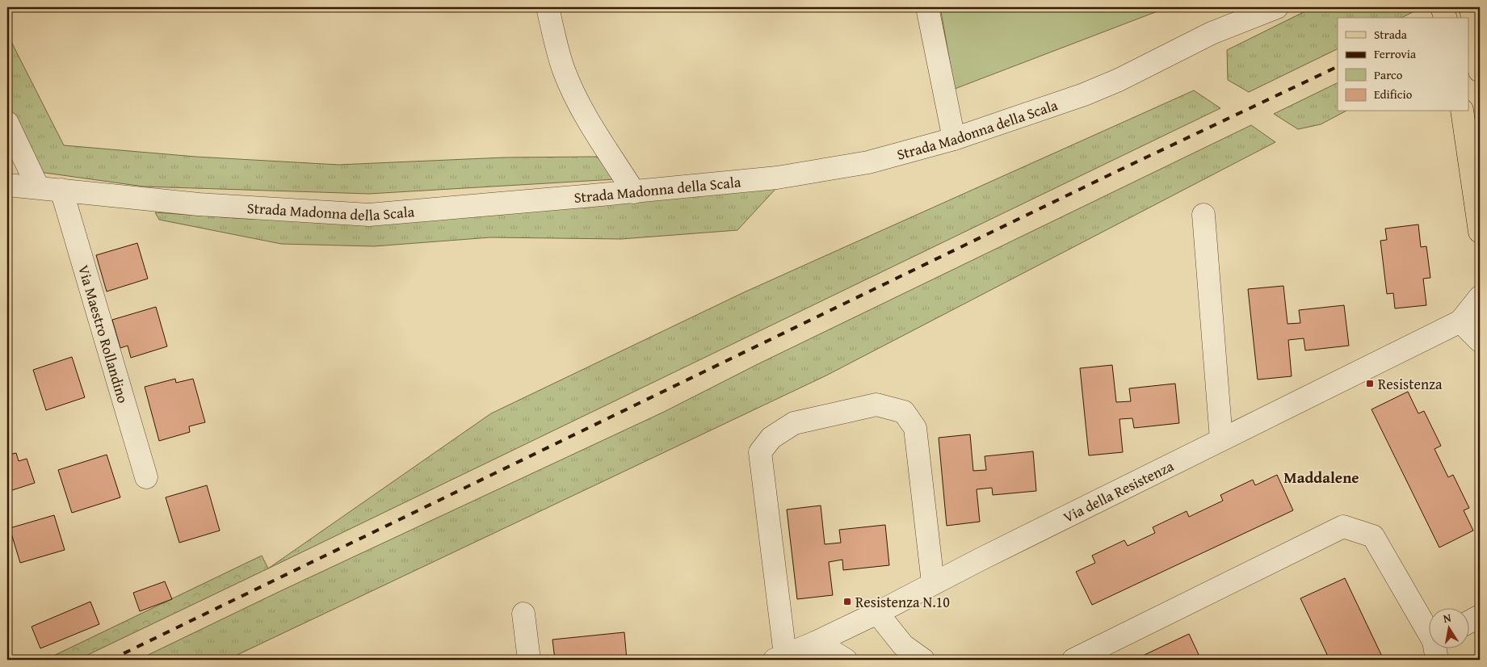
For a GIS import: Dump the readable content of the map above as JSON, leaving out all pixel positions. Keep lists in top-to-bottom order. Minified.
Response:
{"streets":{"street":["Strada Madonna della Scala","Via Maestro Rollandino","Via della Resistenza"]},"crossings":[["Strada Madonna della Scala","Via Maestro Rollandino"]],"districts":["Maddalene"],"places":{"transit":["Resistenza","Resistenza N.10"]},"legend":["Strada","Ferrovia","Parco","Edificio"],"north":"top"}
